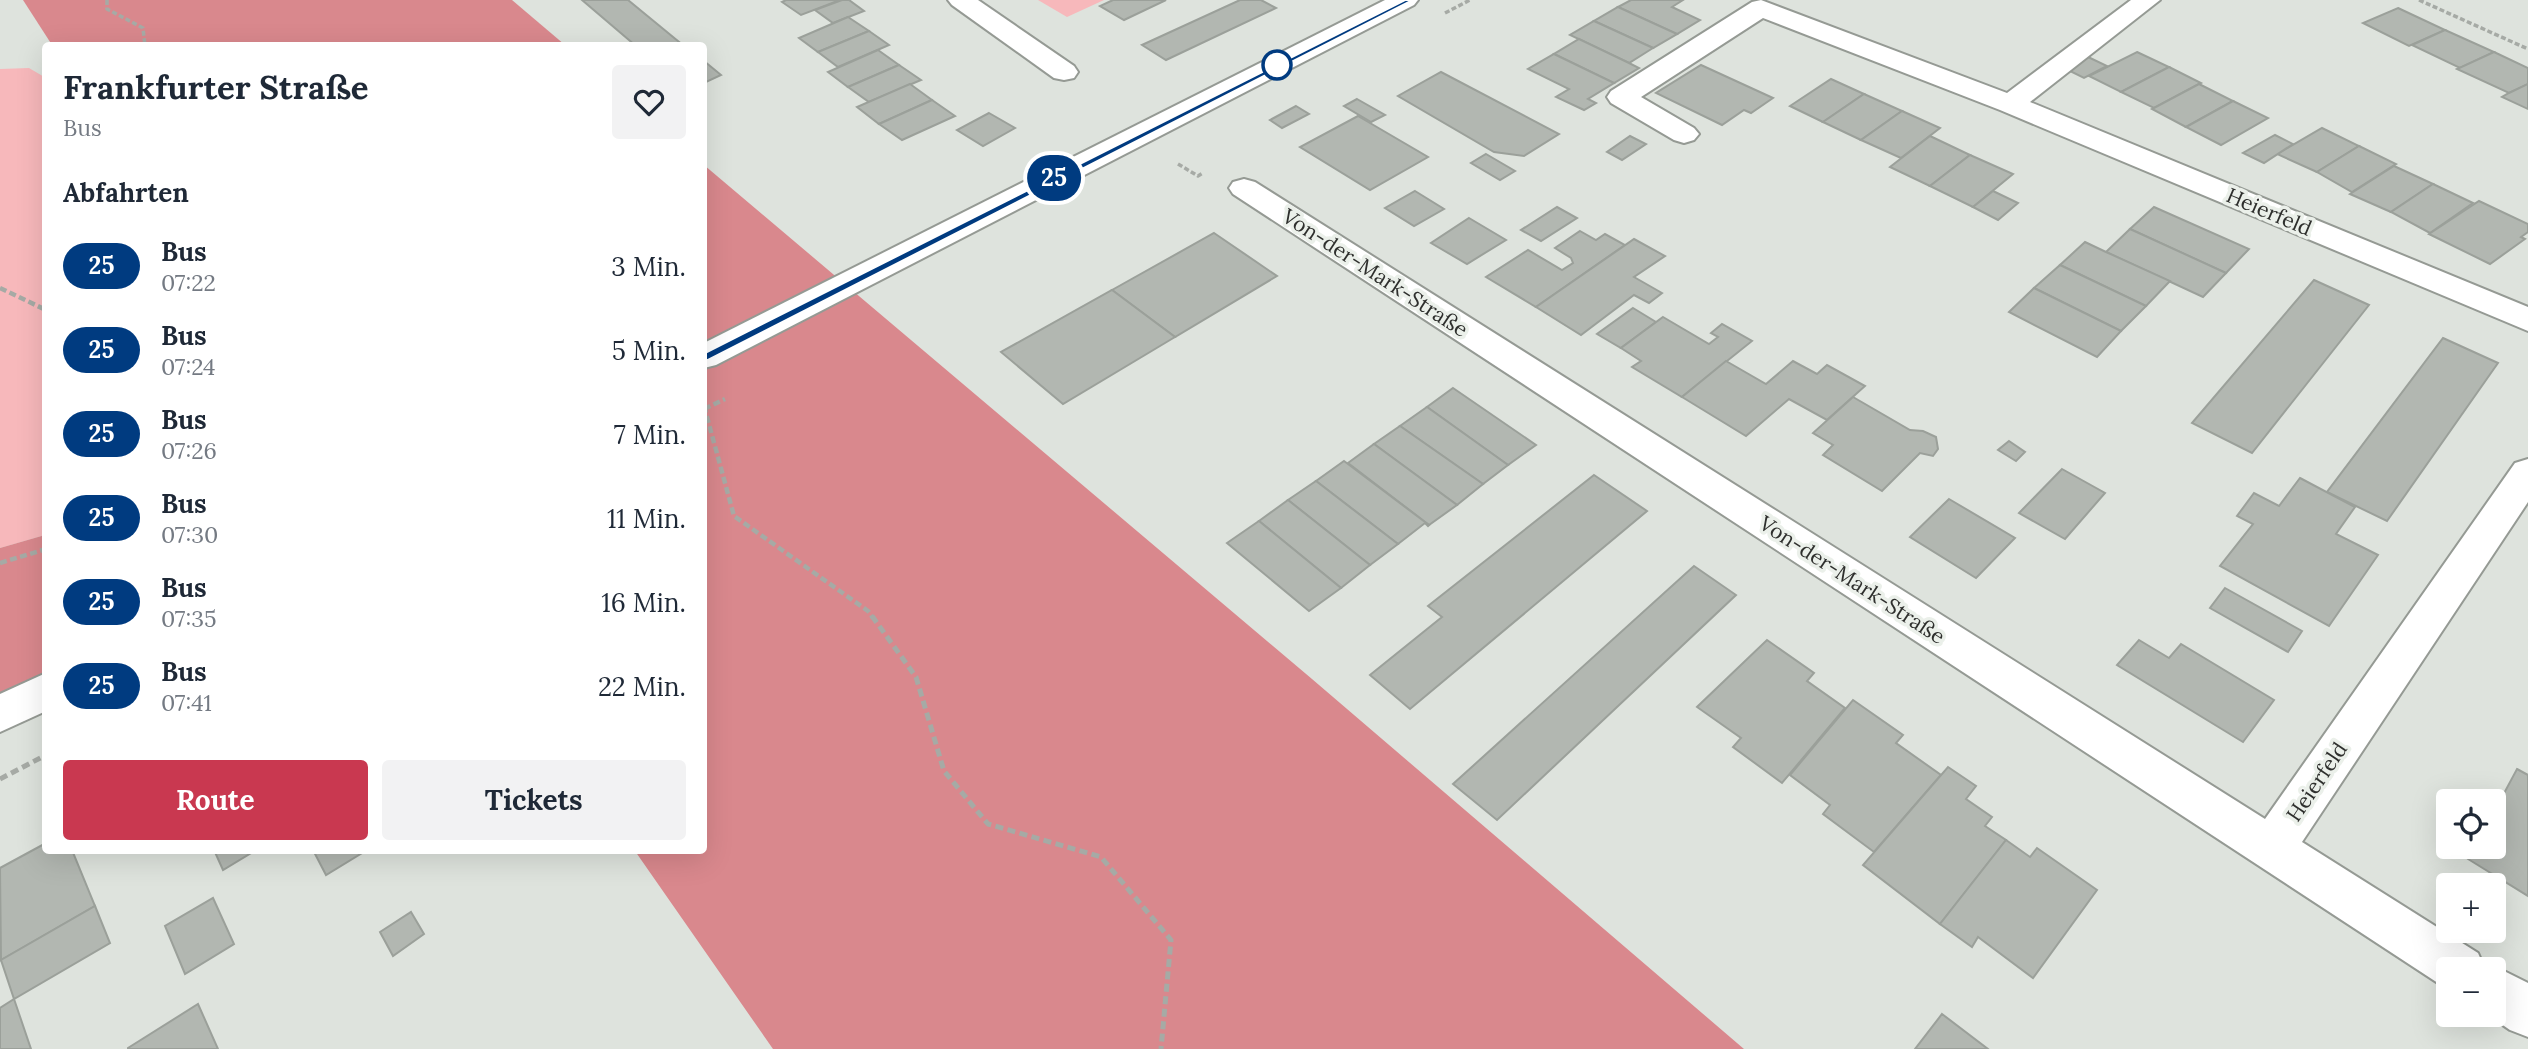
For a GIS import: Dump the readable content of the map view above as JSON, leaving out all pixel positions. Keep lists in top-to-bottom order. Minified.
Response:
{"streets":{"street":["Heierfeld","Von-der-Mark-Straße"]},"crossings":[["Heierfeld","Von-der-Mark-Straße"]],"lines":["bus line 25"],"page":{"on_map":"25","heading":[["Frankfurter Straße","Bus"],"Abfahrten"],"list":[{"mark":"25","name":"Bus","note":"07:22","value":"3 Min."},{"mark":"25","name":"Bus","note":"07:24","value":"5 Min."},{"mark":"25","name":"Bus","note":"07:26","value":"7 Min."},{"mark":"25","name":"Bus","note":"07:30","value":"11 Min."},{"mark":"25","name":"Bus","note":"07:35","value":"16 Min."},{"mark":"25","name":"Bus","note":"07:41","value":"22 Min."}],"buttons":["Route","Tickets"],"map_buttons":["+","−"]}}
